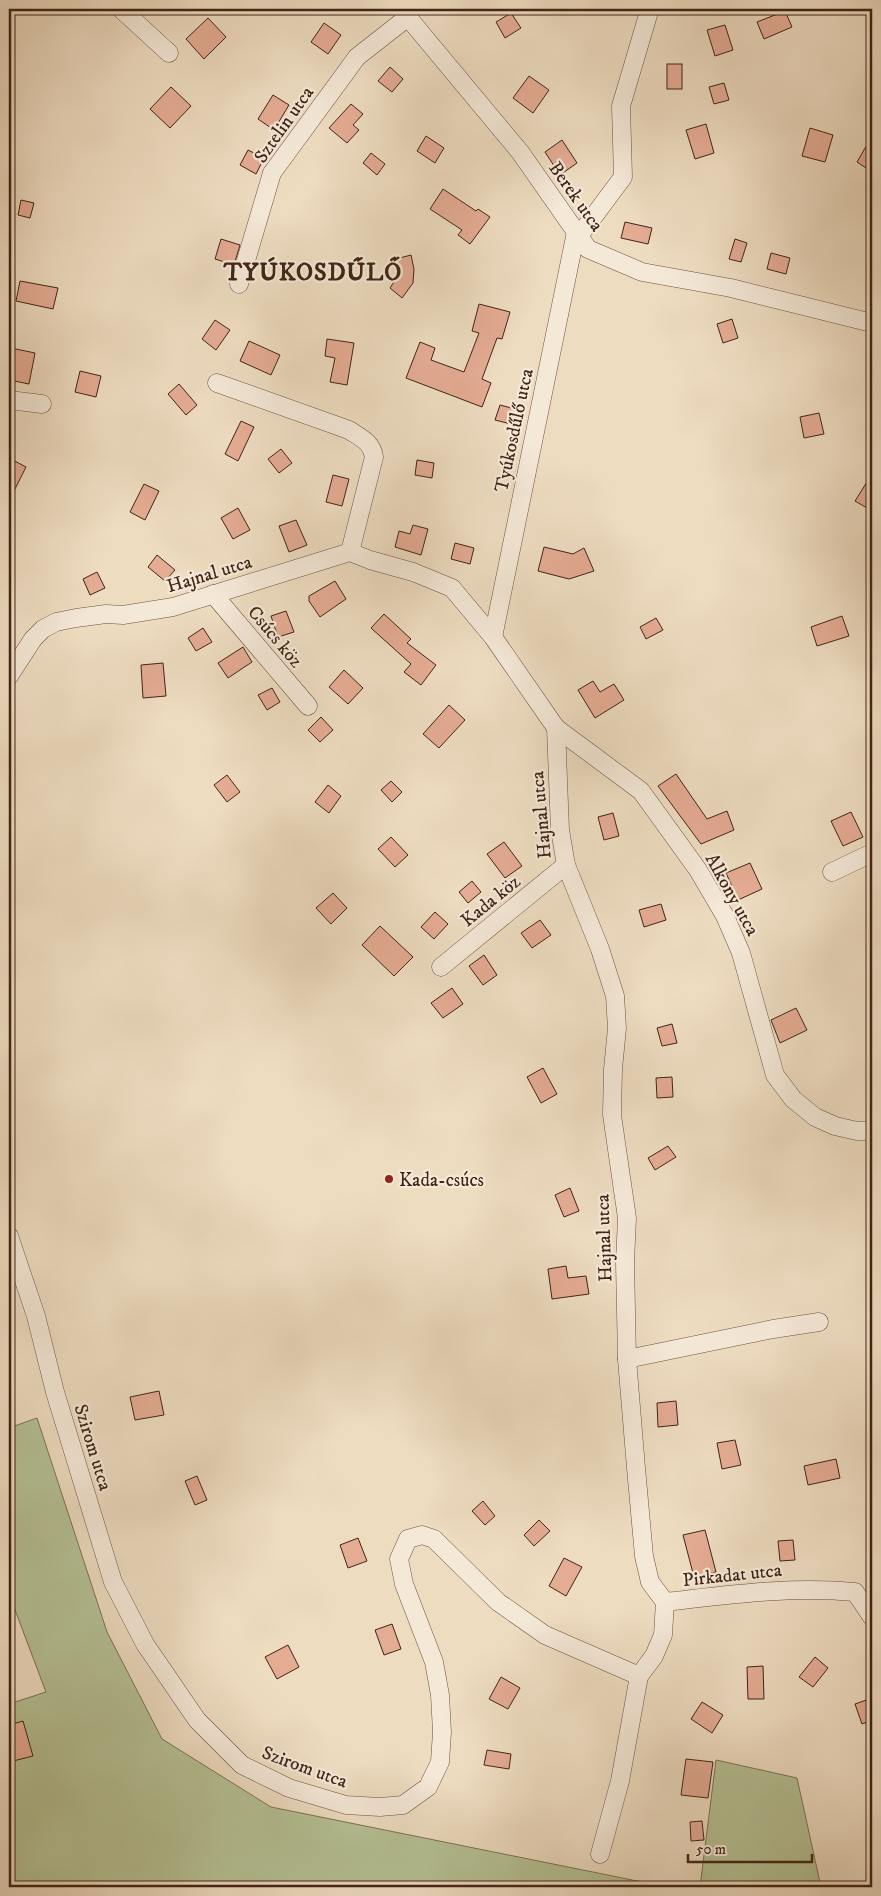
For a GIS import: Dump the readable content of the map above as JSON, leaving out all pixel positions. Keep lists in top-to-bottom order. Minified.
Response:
{"streets":{"street":["Sztelin utca","Berek utca","Tyúkosdűlő utca","Hajnal utca","Csúcs köz","Alkony utca","Kada köz","Szirom utca","Pirkadat utca"]},"crossings":[["Sztelin utca","Berek utca"],["Berek utca","Tyúkosdűlő utca"],["Hajnal utca","Csúcs köz"],["Hajnal utca","Alkony utca"],["Hajnal utca","Kada köz"],["Hajnal utca","Pirkadat utca"],["Szirom utca","Pirkadat utca"]],"districts":["TYÚKOSDŰLŐ"],"places":["Kada-csúcs"],"scale_bar":"50 m"}
